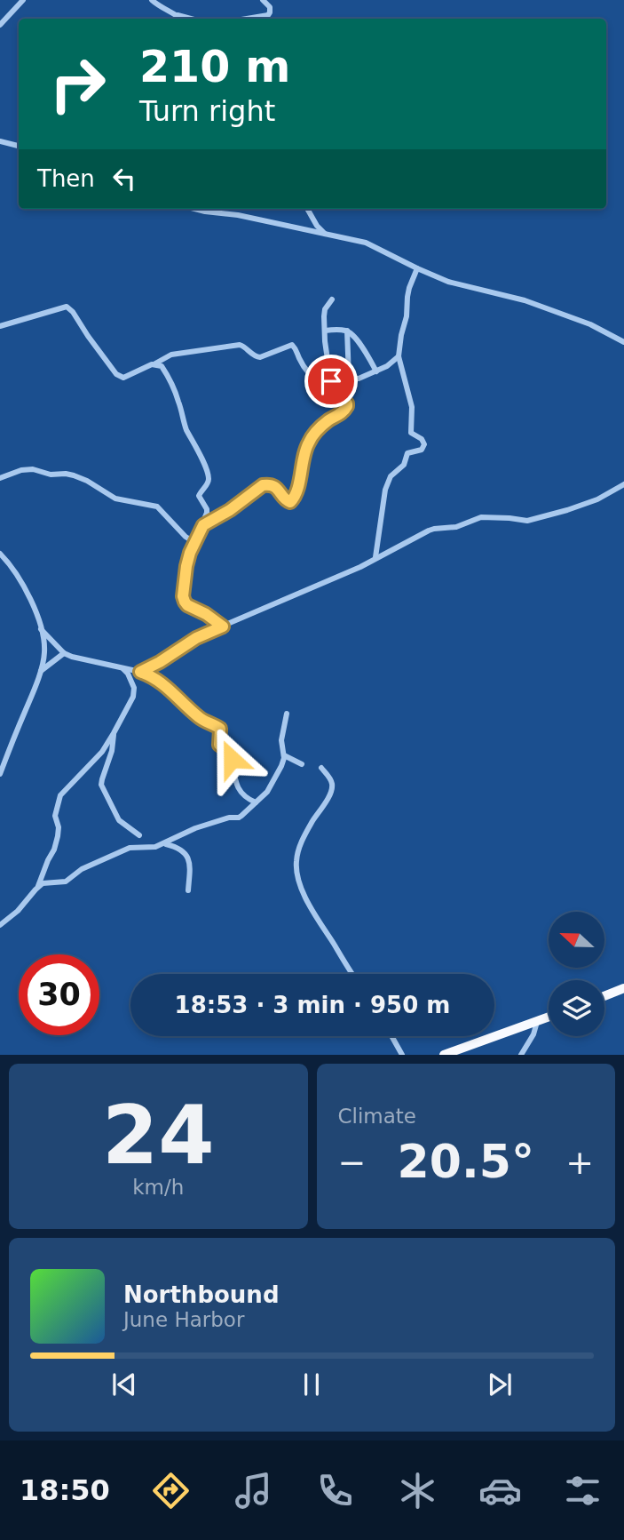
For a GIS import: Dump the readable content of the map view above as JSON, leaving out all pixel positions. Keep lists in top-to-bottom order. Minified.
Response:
{"north":"left","page":{"turn":["210 m","Turn right"],"then":"Then","limit":"30","trip":"18:53 · 3 min · 950 m","tile":[["24","km/h"],"Climate"],"heat":["−","20.5°","+"],"song":["Northbound","June Harbor"],"tabs":"18:50"}}
